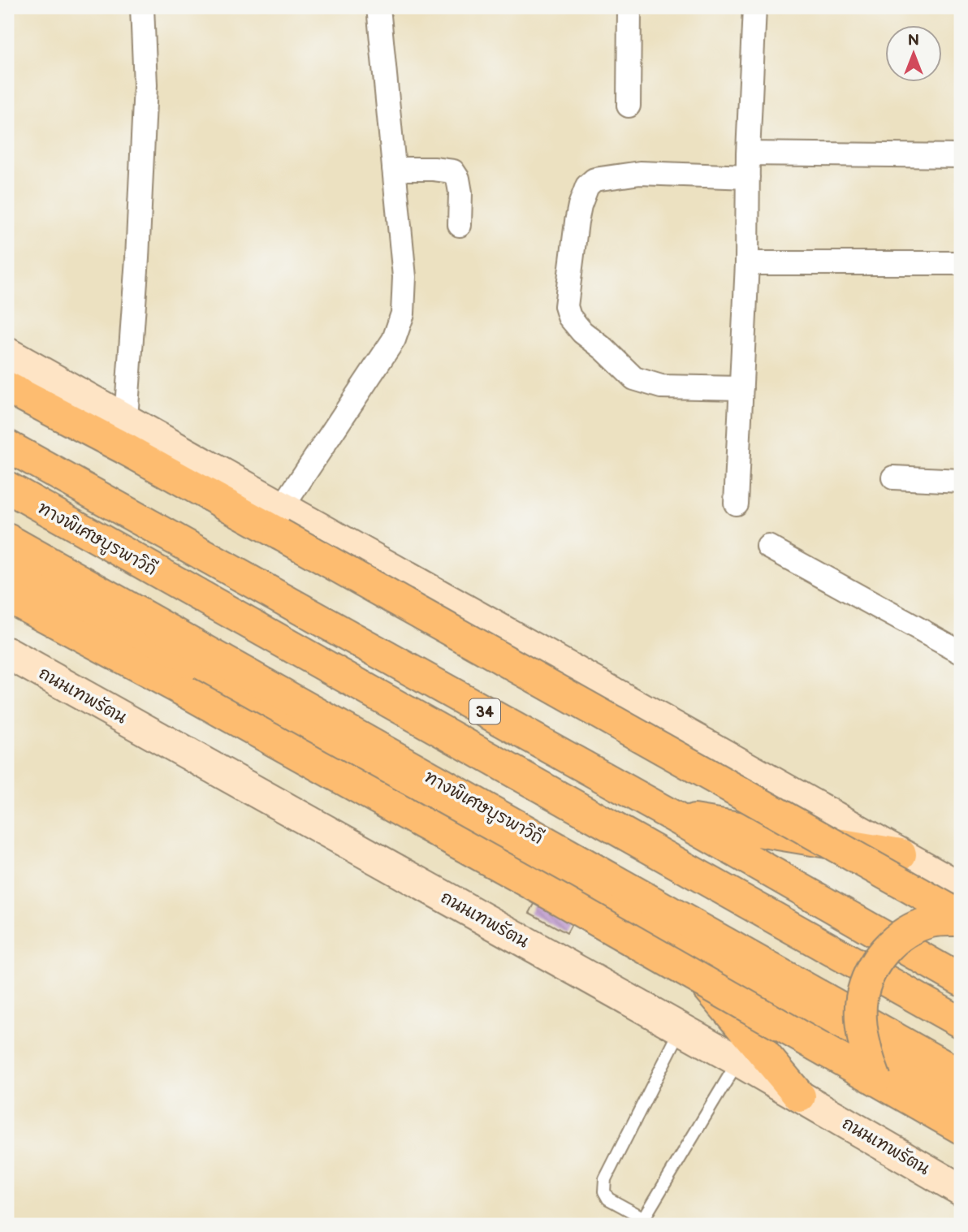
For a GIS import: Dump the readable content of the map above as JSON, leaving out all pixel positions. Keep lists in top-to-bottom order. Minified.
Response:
{"streets":{"highway":["ทางพิเศษบูรพาวิถี","34"],"main road":["ถนนเทพรัตน"]},"north":"top"}
